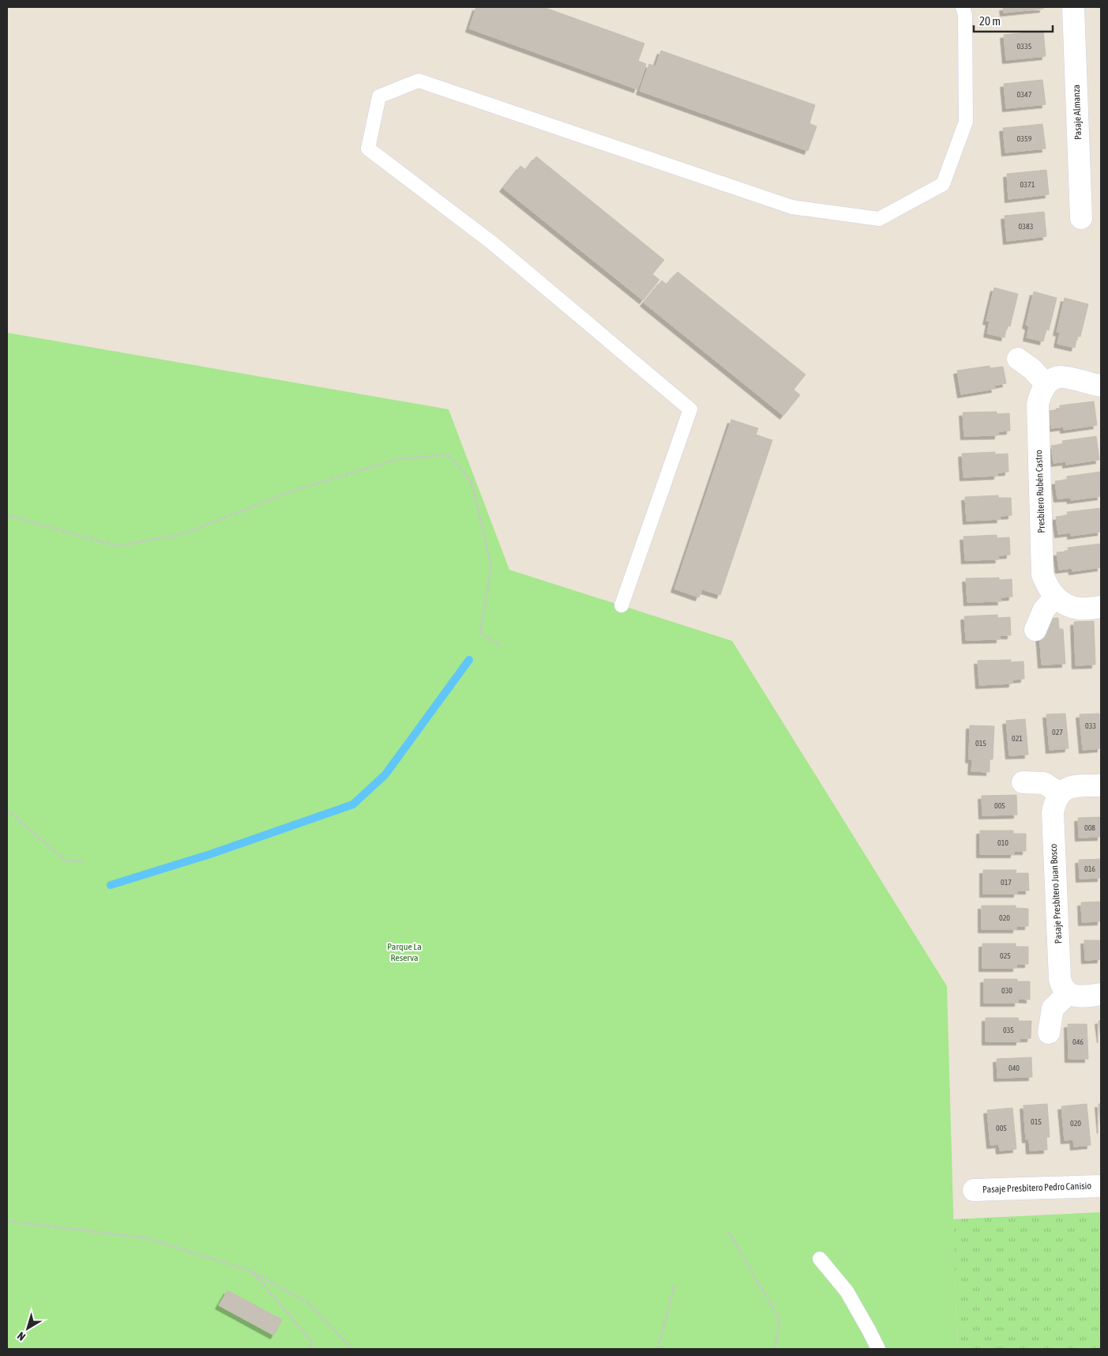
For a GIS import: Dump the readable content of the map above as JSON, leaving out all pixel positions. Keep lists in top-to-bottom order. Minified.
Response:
{"streets":{"street":["Pasaje Almanza","Presbítero Rubén Castro","Pasaje Presbítero Juan Bosco","Pasaje Presbítero Pedro Canisio"]},"parks":["Parque La Reserva"],"house_numbers":["0335","0347","0359","0371","0383","033","027","021","015","005","008","010","016","017","020","025","030","035","046","040","015","020","005"],"scale_bar":"20 m","north":"bottom left"}
